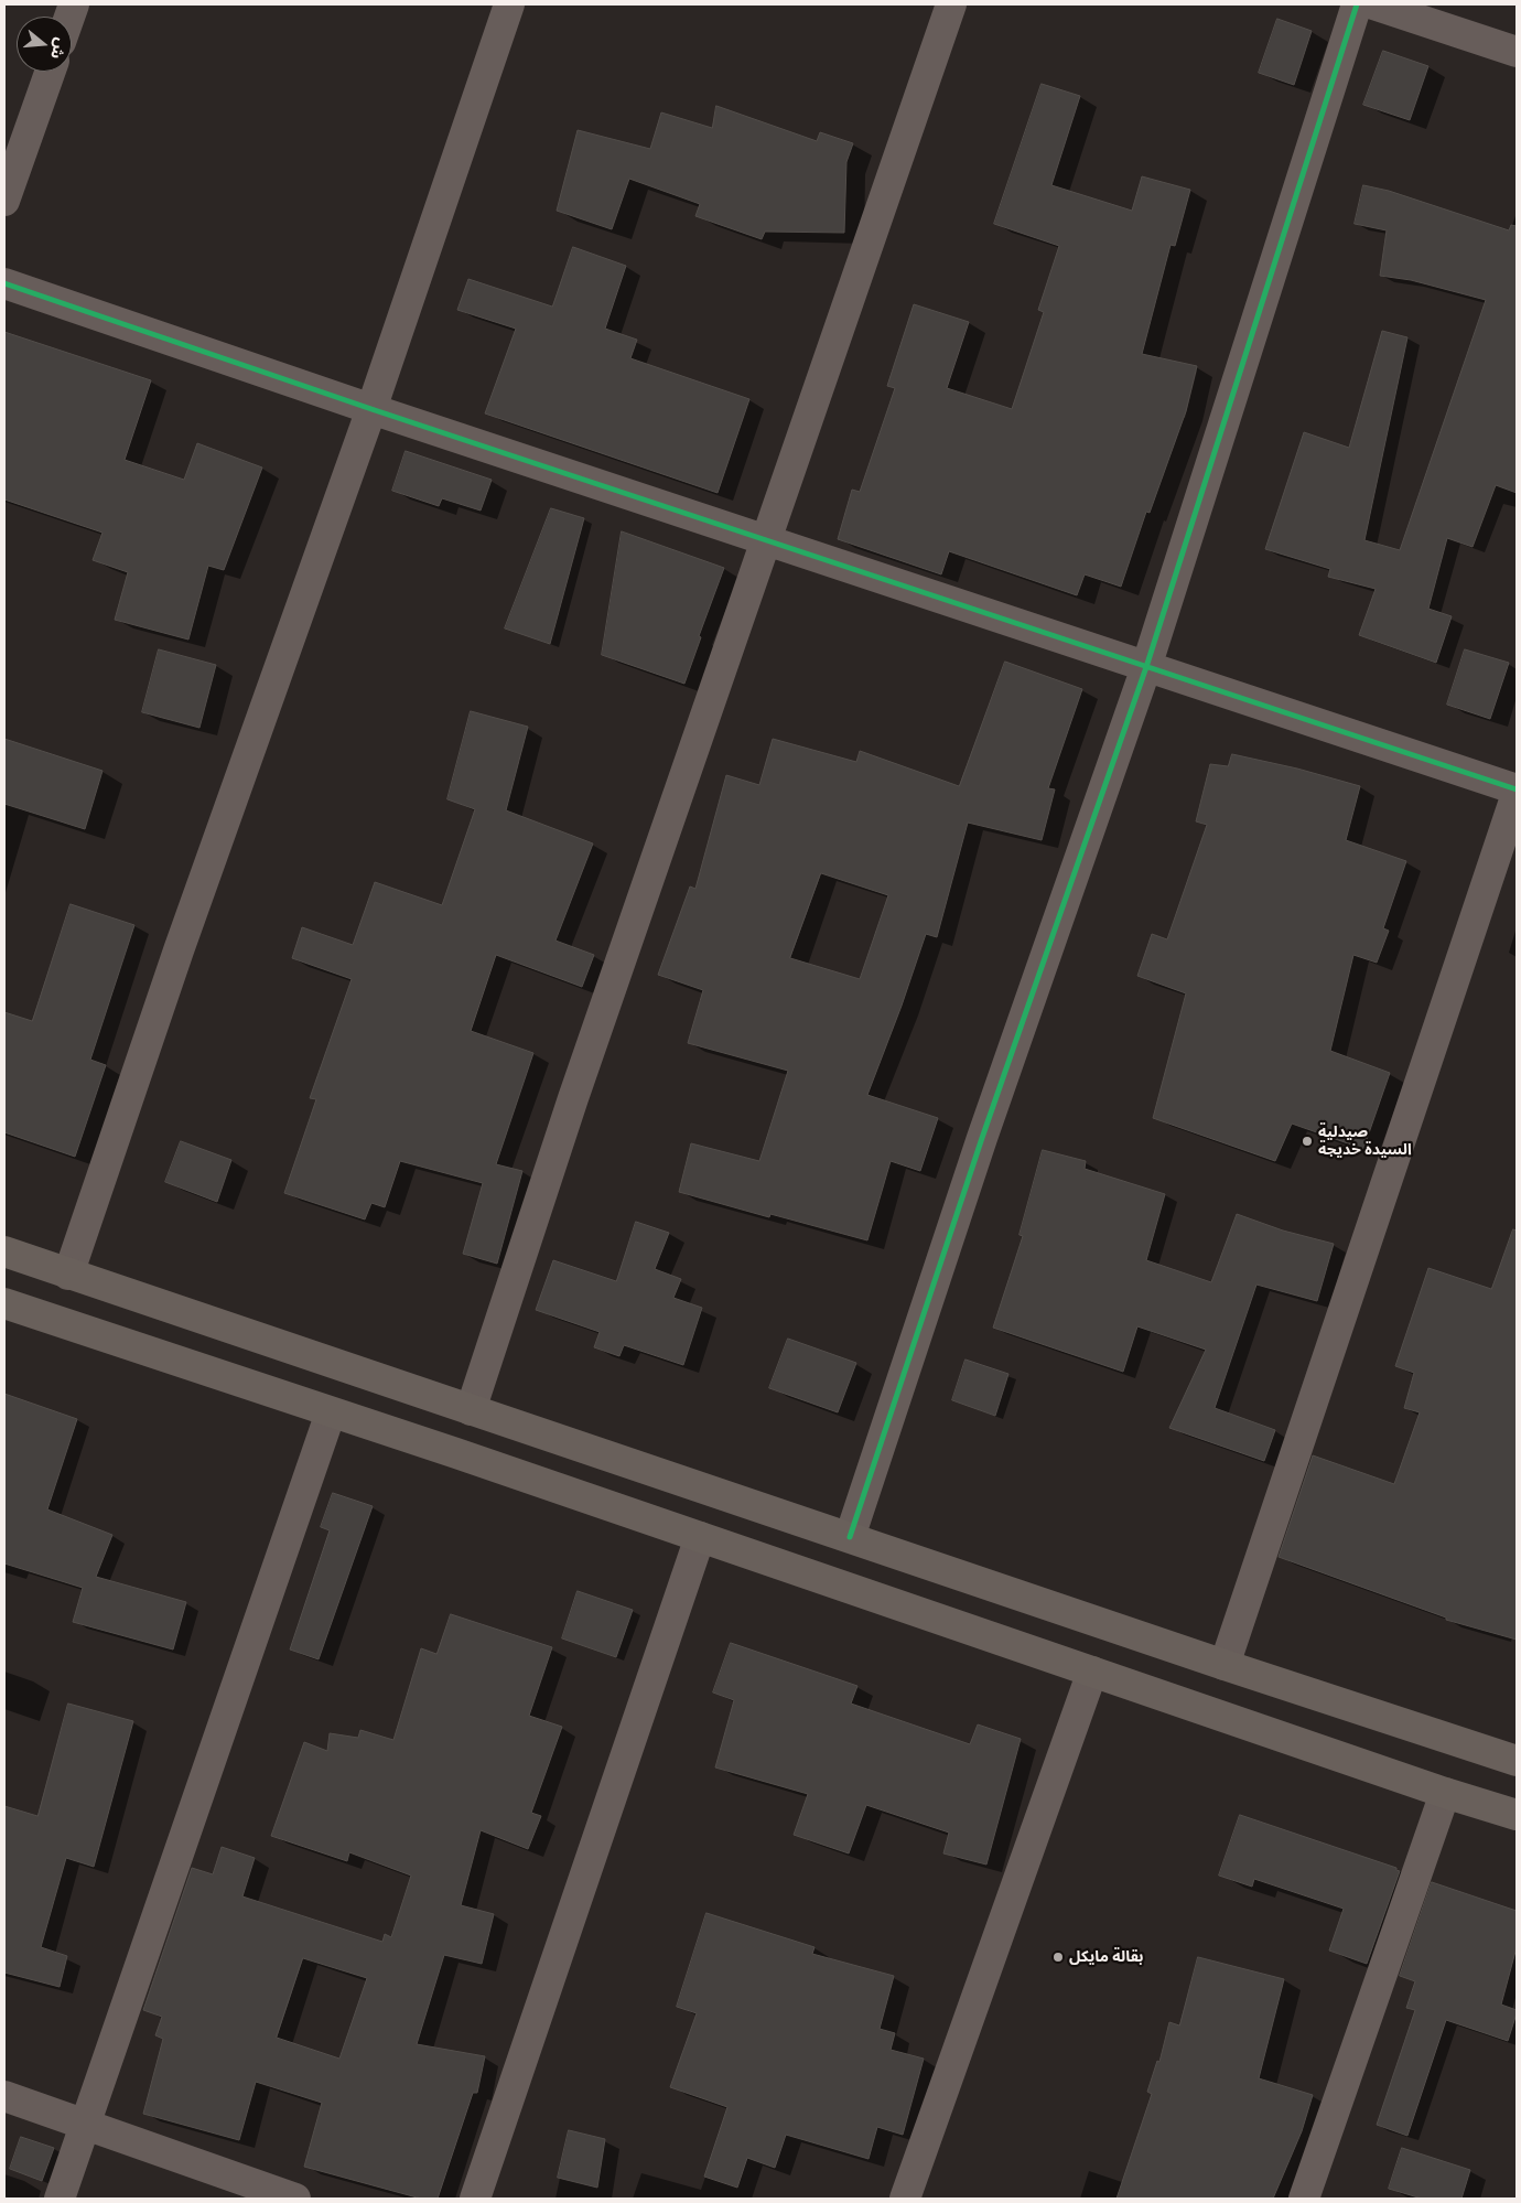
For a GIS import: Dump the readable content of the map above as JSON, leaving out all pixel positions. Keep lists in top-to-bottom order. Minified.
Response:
{"places":["صيدلية السيدة خديجة","بقالة مايكل"],"north":"right"}
